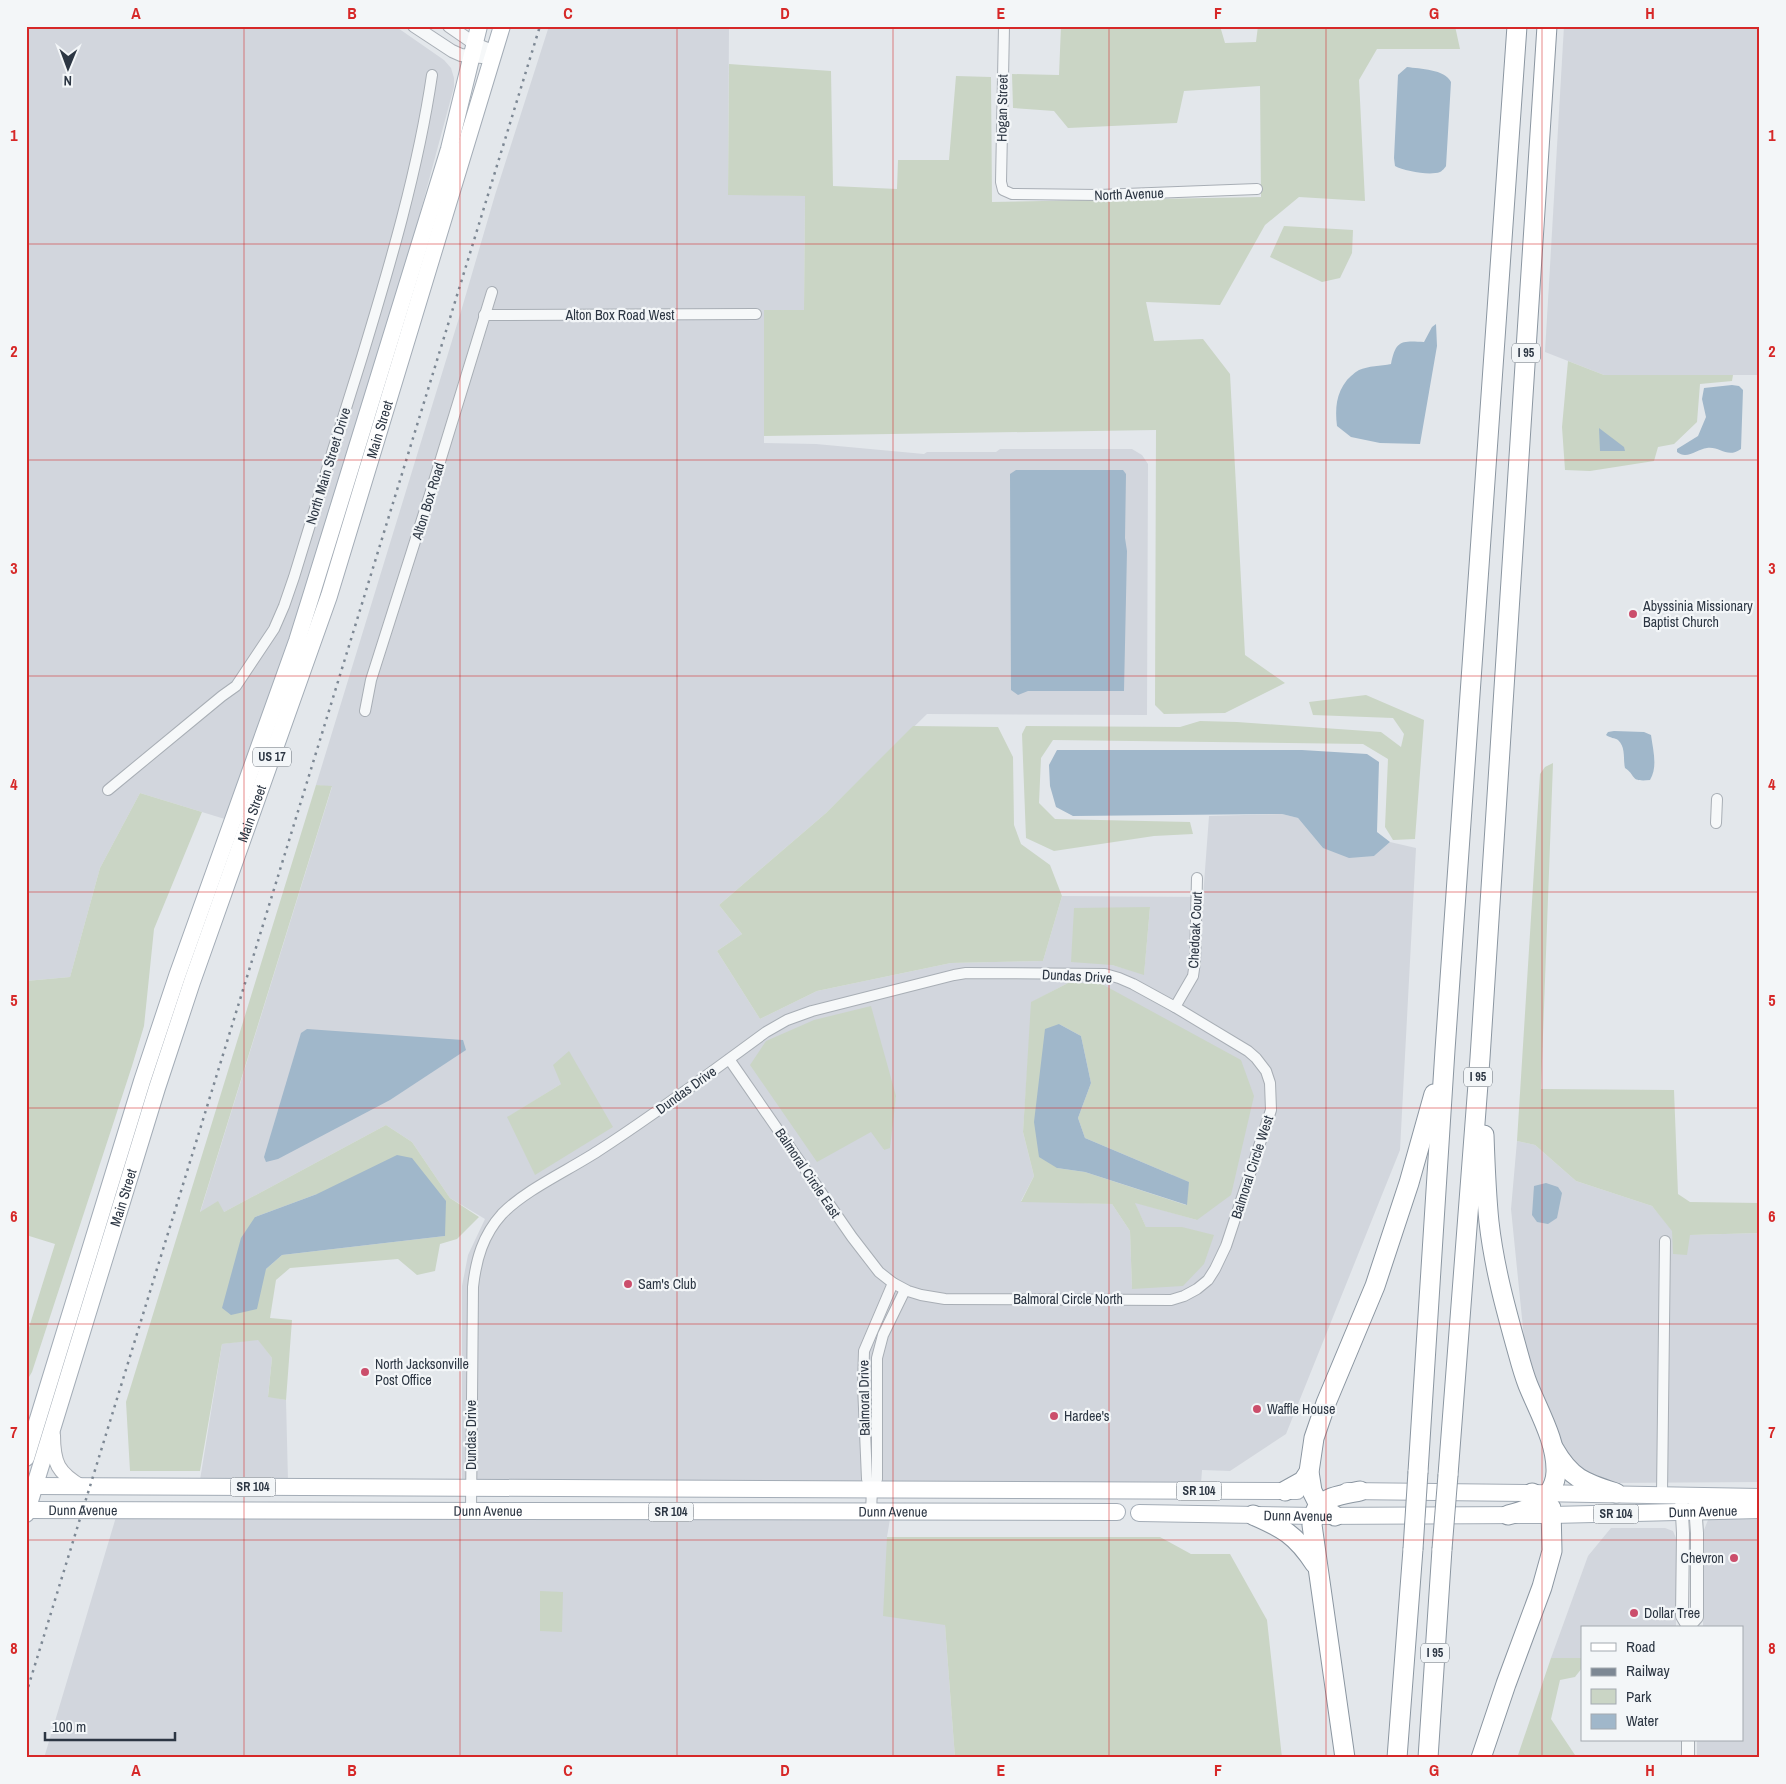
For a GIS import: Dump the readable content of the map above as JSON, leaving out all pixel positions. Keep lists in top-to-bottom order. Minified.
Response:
{"streets":{"highway":["I 95"],"main road":["Main Street","US 17","SR 104","Dunn Avenue"],"street":["Hogan Street","North Avenue","Alton Box Road West","North Main Street Drive","Alton Box Road","Chedoak Court","Dundas Drive","Balmoral Circle West","Balmoral Circle East","Balmoral Circle North","Balmoral Drive"]},"crossings":[["Hogan Street","North Avenue"],["Alton Box Road West","Alton Box Road"],["Main Street","Dunn Avenue"],["Chedoak Court","Dundas Drive"],["Chedoak Court","Balmoral Circle West"],["Dundas Drive","Balmoral Circle West"],["Dundas Drive","Balmoral Circle East"],["Dundas Drive","Dunn Avenue"],["Balmoral Circle West","Balmoral Circle North"],["Balmoral Circle East","Balmoral Circle North"],["Balmoral Circle East","Balmoral Drive"],["Balmoral Circle North","Balmoral Drive"],["Balmoral Drive","Dunn Avenue"]],"places":["Abyssinia Missionary Baptist Church","Sam's Club","North Jacksonville Post Office","Waffle House","Hardee's","Chevron","Dollar Tree"],"legend":["Road","Railway","Park","Water"],"scale_bar":"100 m","north":"bottom","grid":{"columns":["A","B","C","D","E","F","G","H"],"rows":["1","2","3","4","5","6","7","8"]}}
